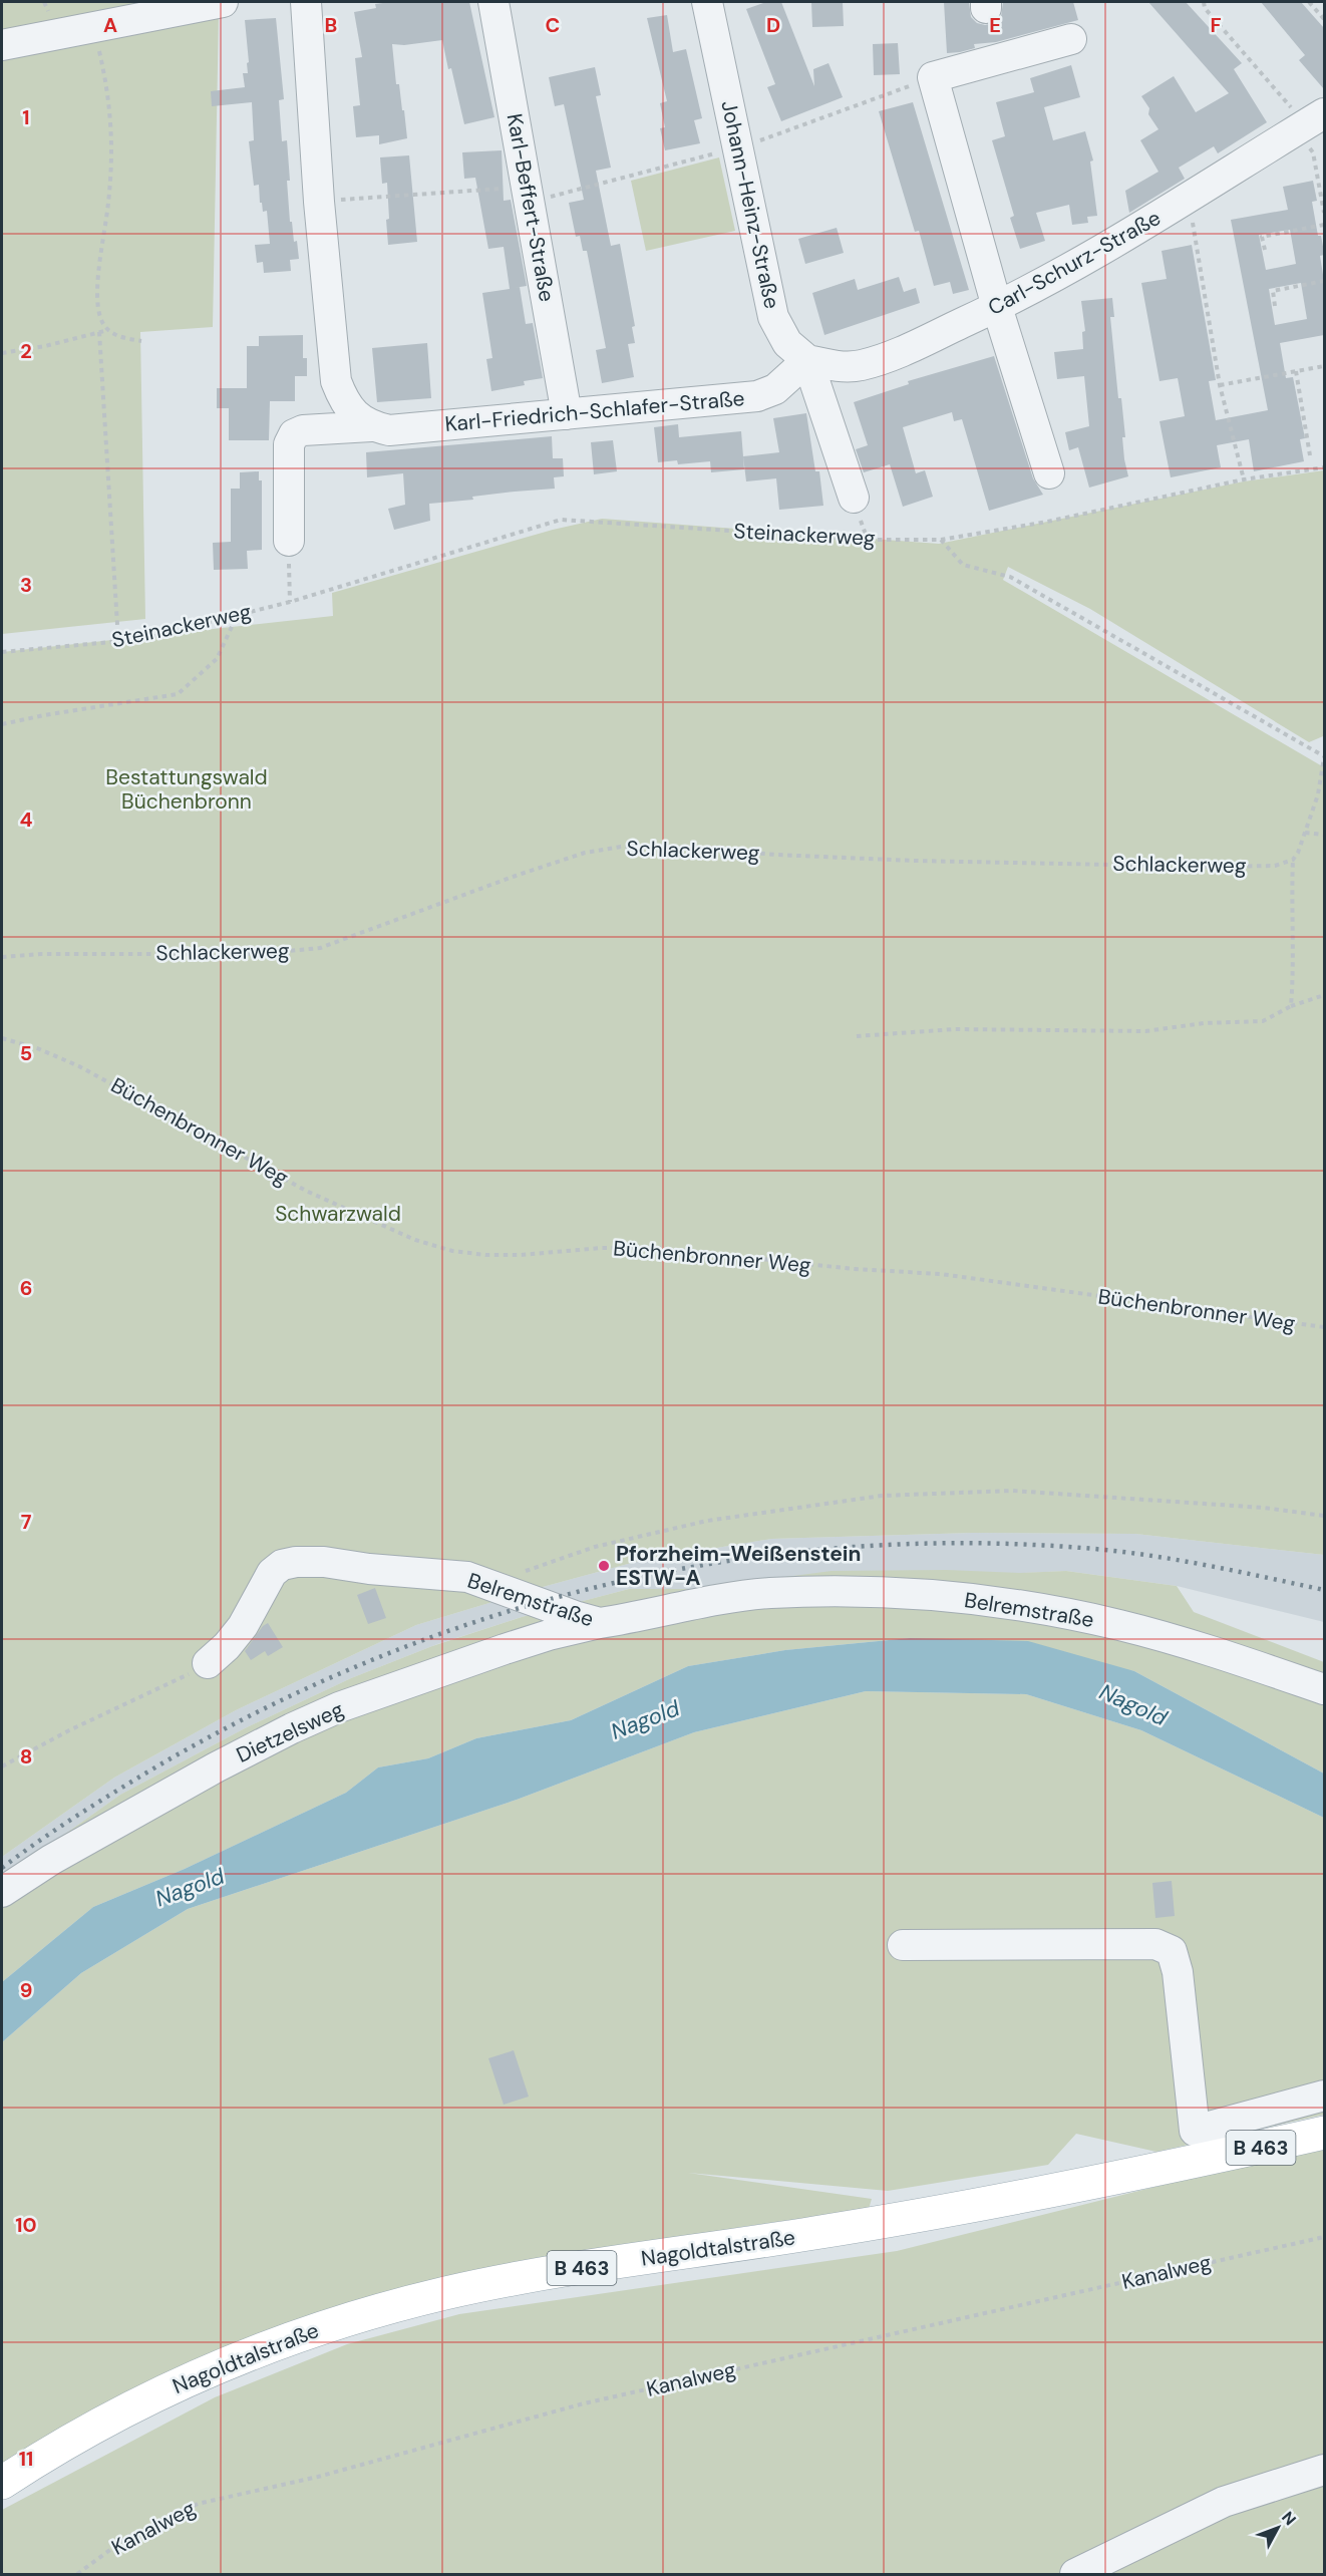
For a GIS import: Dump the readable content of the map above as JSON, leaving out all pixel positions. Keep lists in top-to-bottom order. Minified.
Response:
{"streets":{"main road":["B 463","Nagoldtalstraße"],"street":["Johann-Heinz-Straße","Karl-Beffert-Straße","Carl-Schurz-Straße","Karl-Friedrich-Schlafer-Straße","Belremstraße","Dietzelsweg"],"path":["Steinackerweg","Schlackerweg","Büchenbronner Weg","Kanalweg"]},"crossings":[["Johann-Heinz-Straße","Carl-Schurz-Straße"],["Johann-Heinz-Straße","Karl-Friedrich-Schlafer-Straße"],["Karl-Beffert-Straße","Karl-Friedrich-Schlafer-Straße"],["Carl-Schurz-Straße","Karl-Friedrich-Schlafer-Straße"],["Belremstraße","Dietzelsweg"]],"water":["Nagold"],"parks":["Bestattungswald Büchenbronn","Schwarzwald"],"places":["Pforzheim-Weißenstein ESTW-A"],"north":"top right","grid":{"columns":["A","B","C","D","E","F"],"rows":["1","2","3","4","5","6","7","8","9","10","11"]}}
